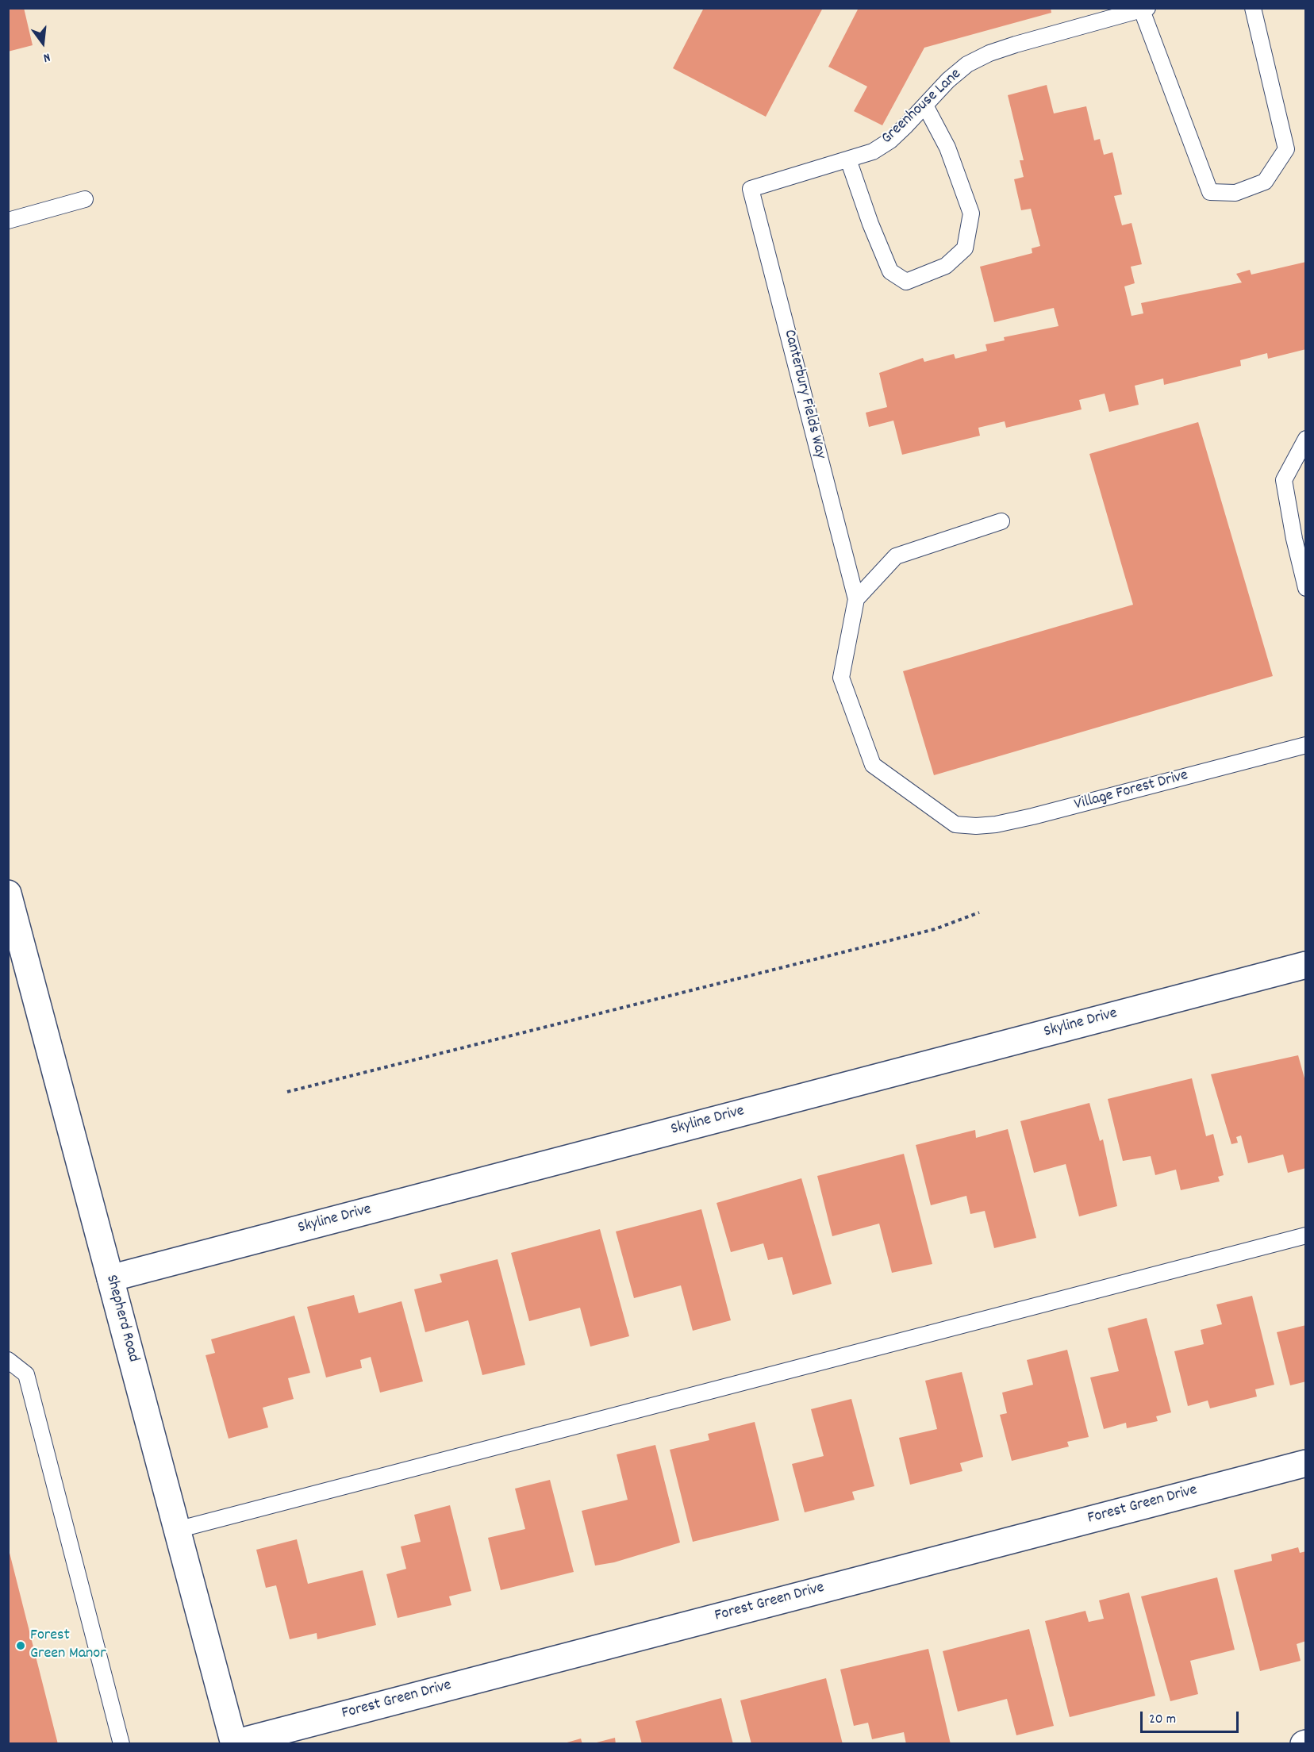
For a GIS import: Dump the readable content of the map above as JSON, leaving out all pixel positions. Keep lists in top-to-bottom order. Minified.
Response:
{"streets":{"street":["Skyline Drive","Shepherd Road","Forest Green Drive"],"lane":["Greenhouse Lane","Canterbury Fields Way","Village Forest Drive"]},"crossings":[["Greenhouse Lane","Canterbury Fields Way"],["Canterbury Fields Way","Village Forest Drive"],["Skyline Drive","Shepherd Road"],["Shepherd Road","Forest Green Drive"]],"places":["Forest Green Manor"],"scale_bar":"20 m","north":"bottom"}
